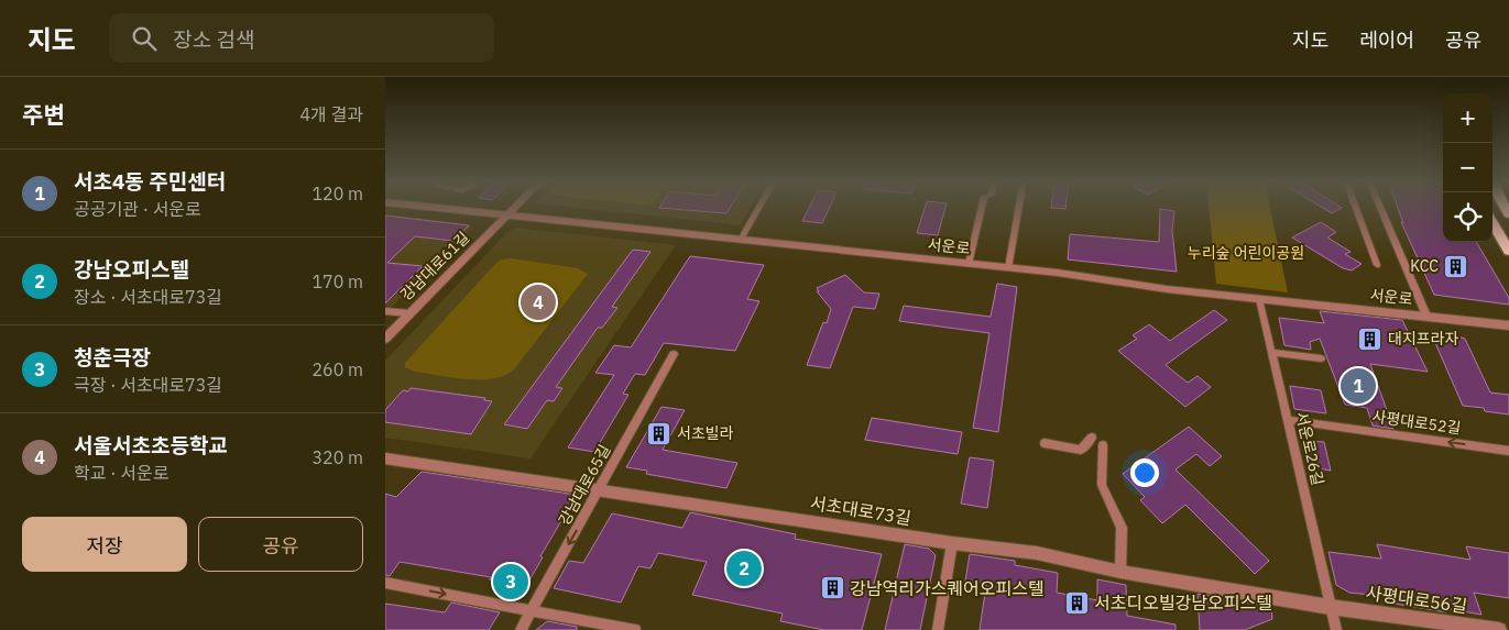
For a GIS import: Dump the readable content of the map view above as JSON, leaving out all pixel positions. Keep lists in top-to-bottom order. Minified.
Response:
{"streets":{"street":["서운로","강남대로61길","서초대로73길","사평대로56길"],"lane":["사평대로52길","서운로26길","강남대로65길"]},"crossings":[["서운로","강남대로61길"],["서운로","서운로26길"],["사평대로52길","서운로26길"],["서운로26길","서초대로73길"],["서운로26길","사평대로56길"],["강남대로65길","서초대로73길"],["서초대로73길","사평대로56길"]],"one_way":["사평대로52길","강남대로65길"],"parks":["누리숲 어린이공원"],"places":{"building":["KCC","대지프라자","서초빌라","강남역리가스퀘어오피스텔","서초디오빌강남오피스텔"]},"page":{"header":"지도","search":"장소 검색","nav":["지도","레이어","공유"],"heading":["주변","4개 결과"],"map_buttons":["+","−"],"list":[{"mark":"1","name":"서초4동 주민센터","note":"공공기관 · 서운로","value":"120 m"},{"mark":"2","name":"강남오피스텔","note":"장소 · 서초대로73길","value":"170 m"},{"mark":"3","name":"청춘극장","note":"극장 · 서초대로73길","value":"260 m"},{"mark":"4","name":"서울서초초등학교","note":"학교 · 서운로","value":"320 m"}],"pins":["4","1","2","3"],"buttons":["저장","공유"]}}
